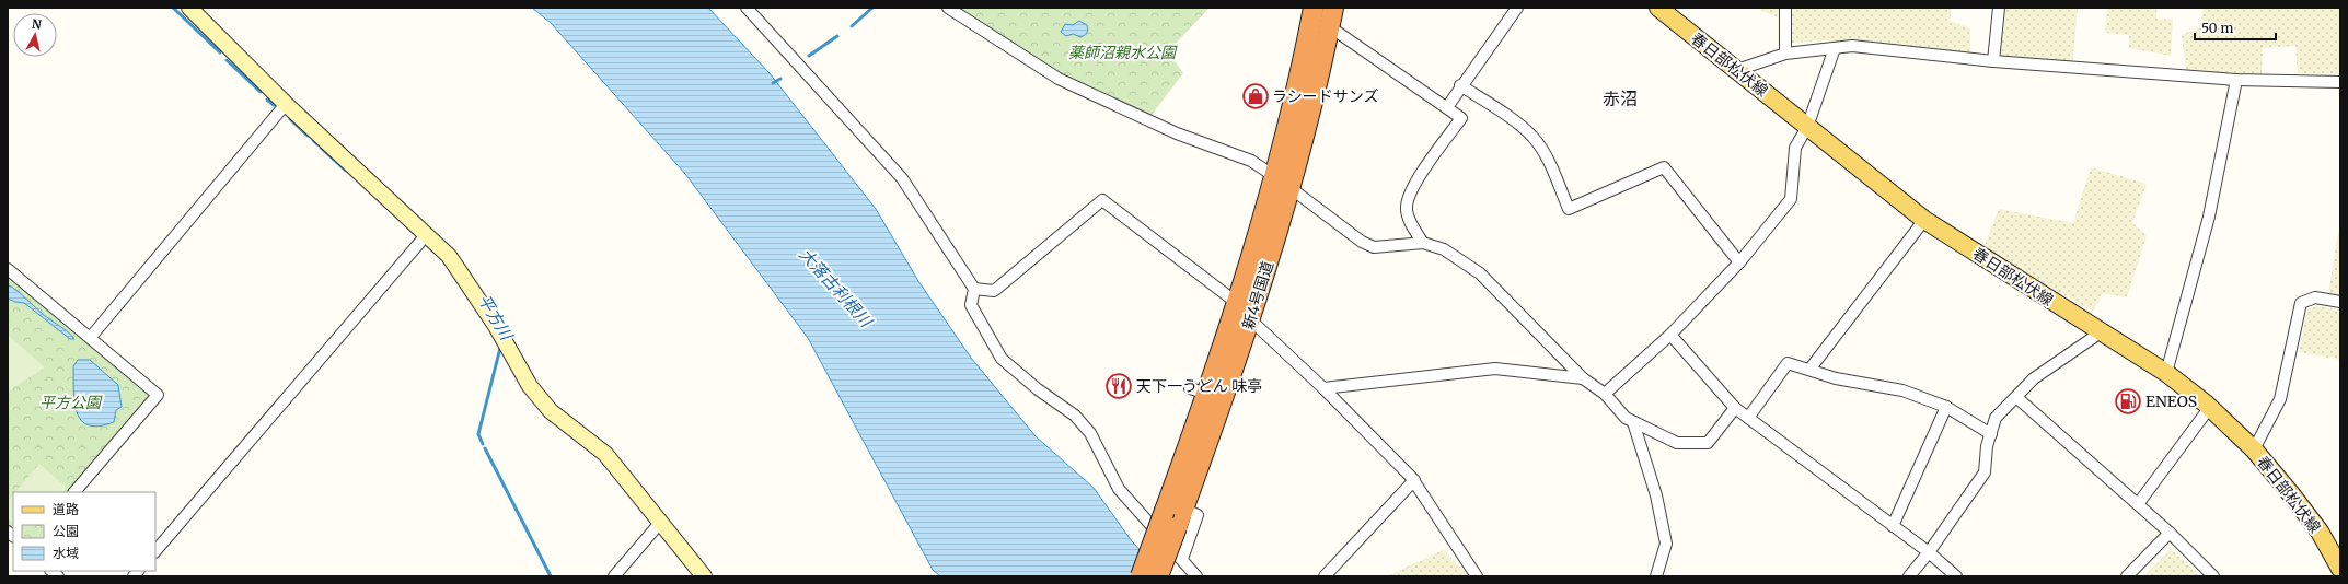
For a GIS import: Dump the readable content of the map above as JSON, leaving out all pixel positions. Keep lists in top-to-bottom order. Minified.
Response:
{"streets":{"highway":["新4号国道"],"main road":["春日部松伏線"]},"districts":["赤沼"],"water":["大落古利根川","平方川"],"parks":["薬師沼親水公園","平方公園"],"places":{"shop":["ラシードサンズ"],"restaurant":["天下一うどん 味亭"],"fuel station":["ENEOS"]},"legend":["道路","公園","水域"],"scale_bar":"50 m","north":"top"}
